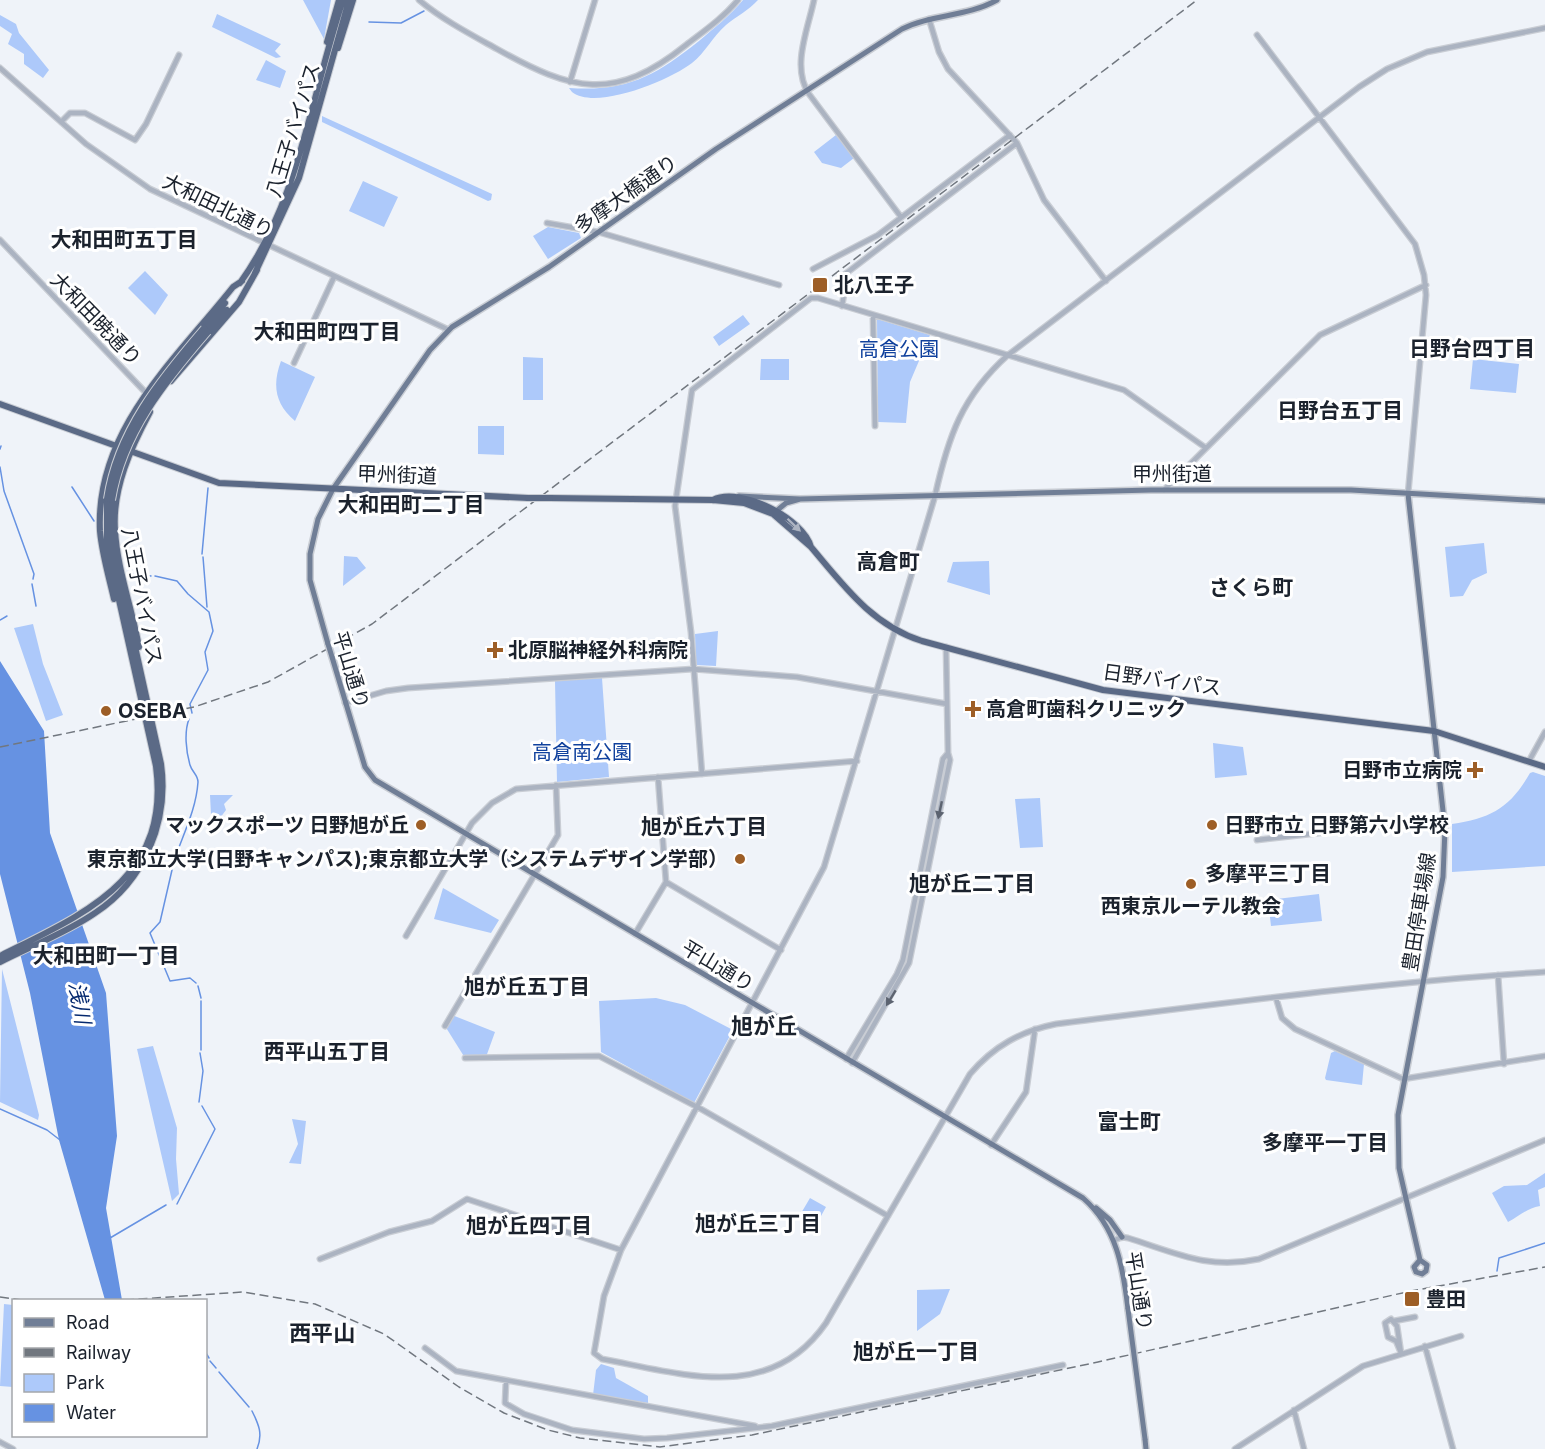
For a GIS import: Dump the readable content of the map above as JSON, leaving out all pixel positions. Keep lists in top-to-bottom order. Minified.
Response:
{"streets":{"highway":["八王子バイパス","甲州街道","日野バイパス"],"main road":["多摩大橋通り","平山通り","豊田停車場線"],"street":["大和田北通り","大和田暁通り"]},"crossings":[["八王子バイパス","大和田北通り"],["多摩大橋通り","大和田北通り"],["多摩大橋通り","甲州街道"],["多摩大橋通り","平山通り"],["甲州街道","平山通り"],["甲州街道","日野バイパス"],["甲州街道","豊田停車場線"],["日野バイパス","豊田停車場線"]],"districts":["大和田町五丁目","大和田町四丁目","日野台四丁目","日野台五丁目","大和田町二丁目","高倉町","さくら町","旭が丘六丁目","多摩平三丁目","旭が丘二丁目","大和田町一丁目","旭が丘五丁目","旭が丘","西平山五丁目","富士町","多摩平一丁目","旭が丘三丁目","旭が丘四丁目","西平山","旭が丘一丁目"],"water":["浅川"],"parks":["高倉公園","高倉南公園"],"places":{"transit":["北八王子","豊田"],"health":["北原脳神経外科病院","高倉町歯科クリニック","日野市立病院"],"other":["OSEBA","マックスポーツ 日野旭が丘","日野市立 日野第六小学校","東京都立大学(日野キャンパス);東京都立大学（システムデザイン学部）","西東京ルーテル教会"]},"legend":["Road","Railway","Park","Water"]}
